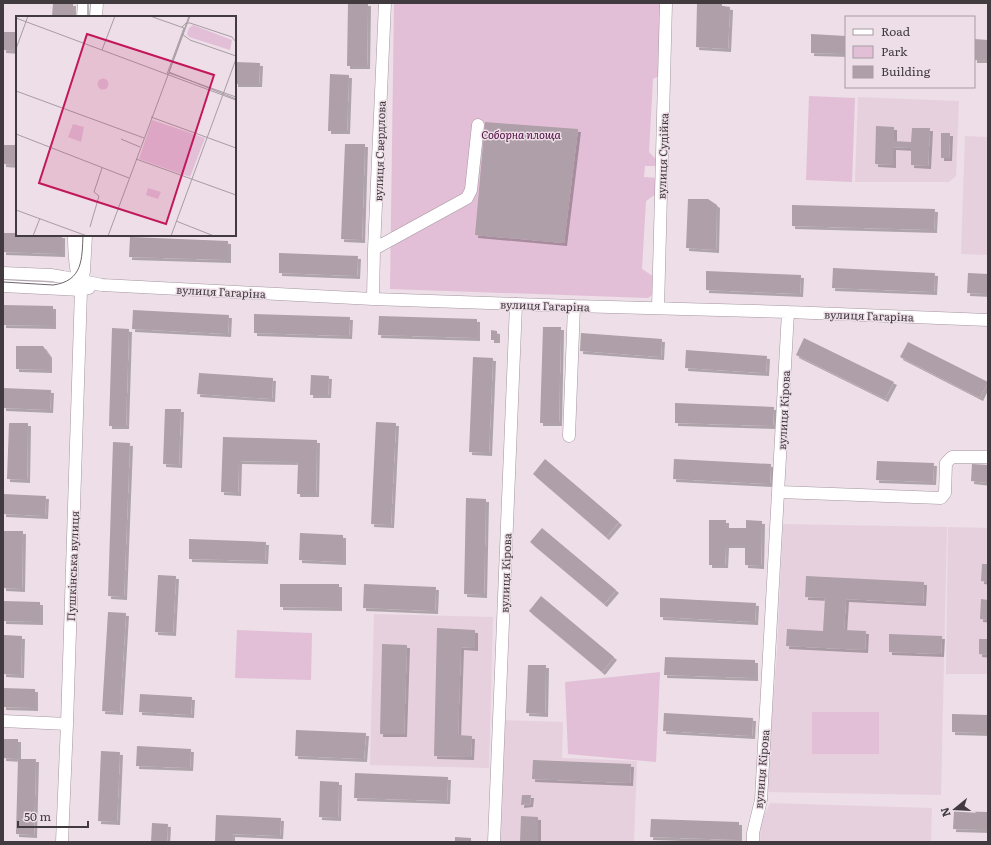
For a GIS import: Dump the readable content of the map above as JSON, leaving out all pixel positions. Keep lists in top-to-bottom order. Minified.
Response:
{"streets":{"street":["вулиця Свердлова","вулиця Судійка","вулиця Гагаріна","вулиця Кірова","Пушкінська вулиця"]},"crossings":[["вулиця Свердлова","вулиця Гагаріна"],["вулиця Судійка","вулиця Гагаріна"],["вулиця Гагаріна","вулиця Кірова"],["вулиця Гагаріна","Пушкінська вулиця"]],"parks":["Соборна площа"],"legend":["Road","Park","Building"],"scale_bar":"50 m","north":"left"}
